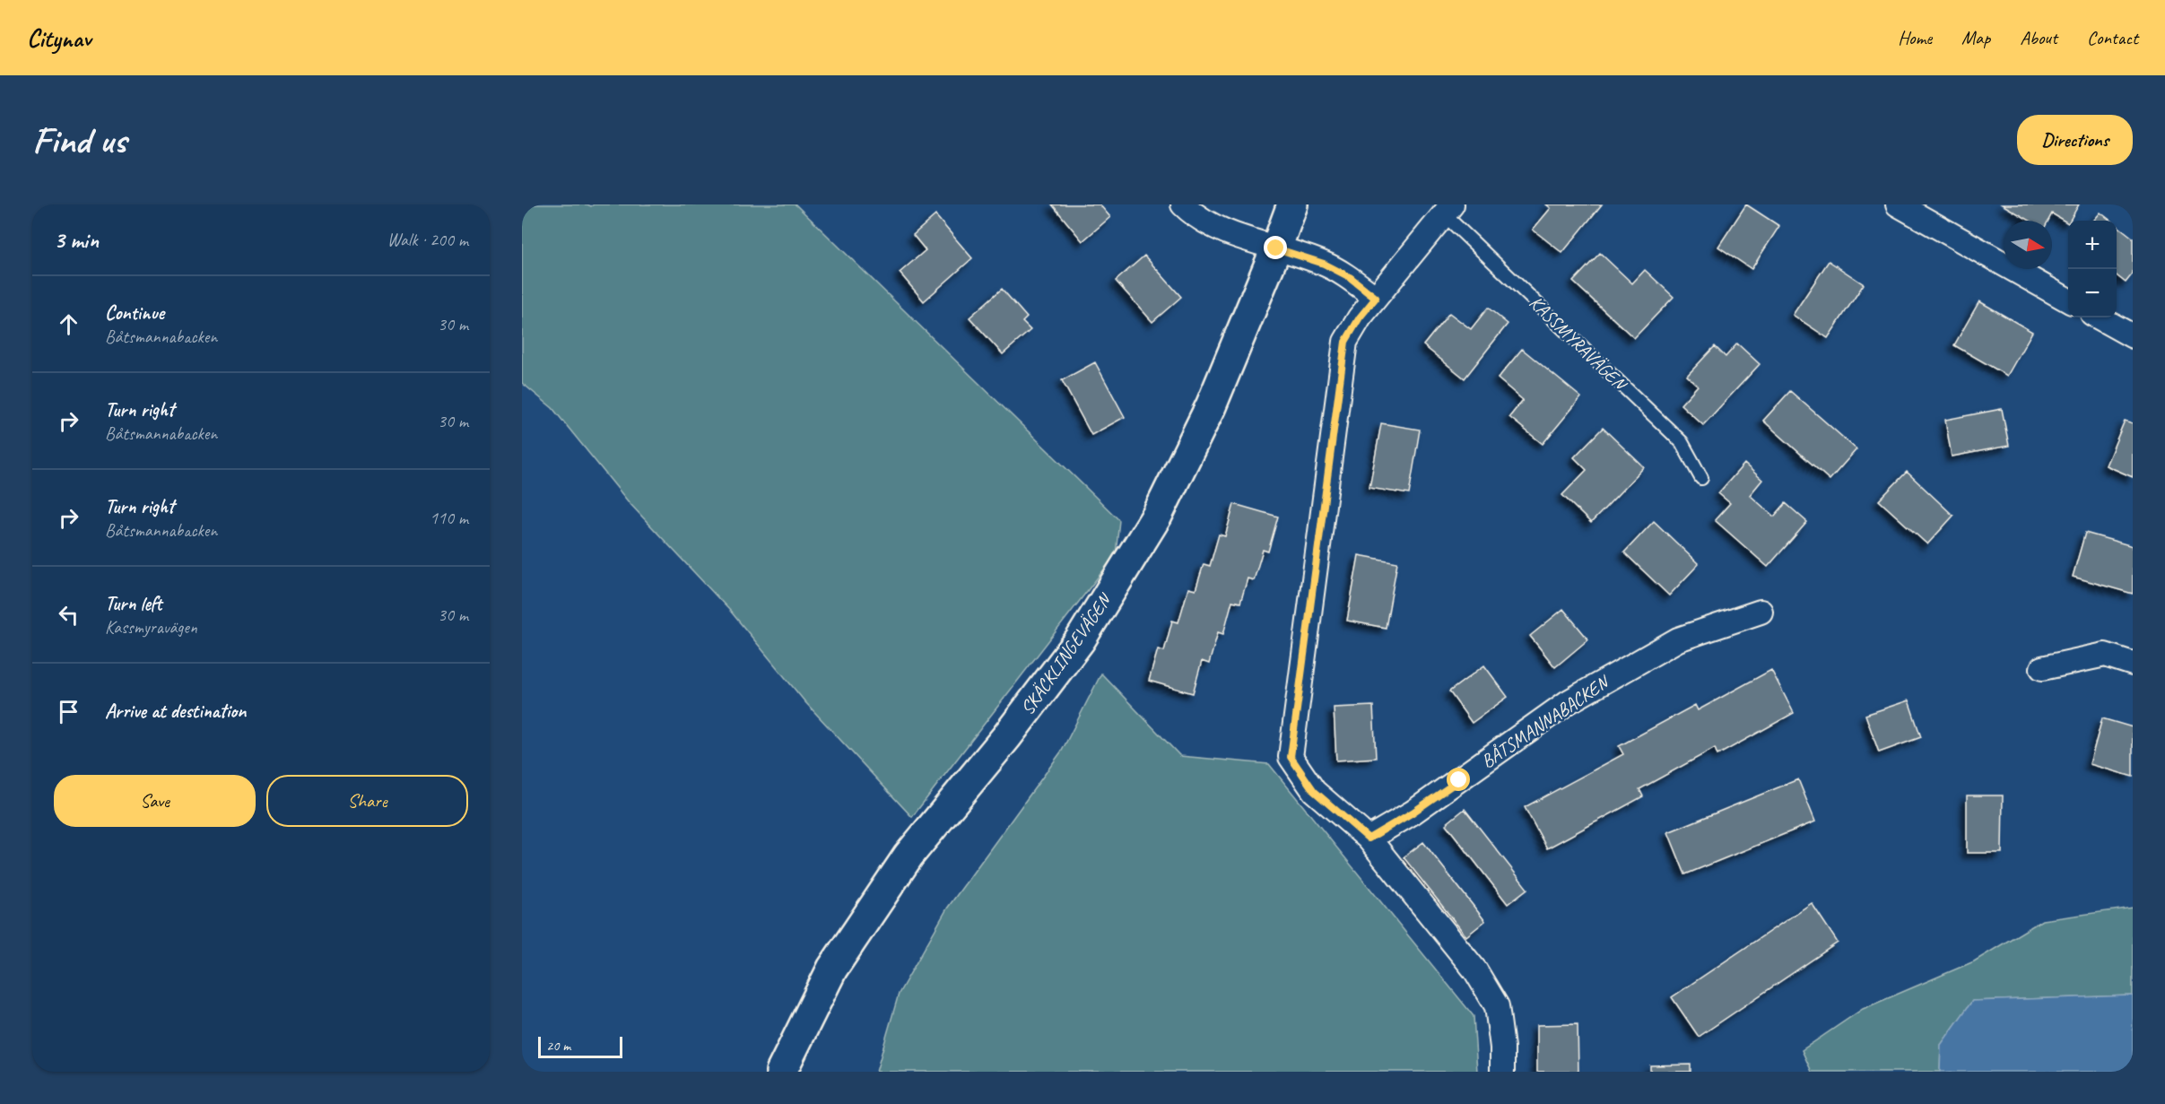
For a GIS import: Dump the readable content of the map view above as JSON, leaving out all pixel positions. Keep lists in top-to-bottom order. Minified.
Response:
{"streets":{"street":["KASSMYRAVÄGEN","SKÄCKLINGEVÄGEN","BÅTSMANNABACKEN"]},"scale_bar":"20 m","north":"right","page":{"header":"Citynav","nav":["Home","Map","About","Contact"],"buttons":["Directions",["Save","Share"]],"title":"Find us","heading":["3 min","Walk · 200 m"],"map_buttons":["+","−"],"list":[["Continue","Båtsmannabacken","30 m"],["Turn right","Båtsmannabacken","30 m"],["Turn right","Båtsmannabacken","110 m"],["Turn left","Kassmyravägen","30 m"],"Arrive at destination"],"scale":"20 m"}}
